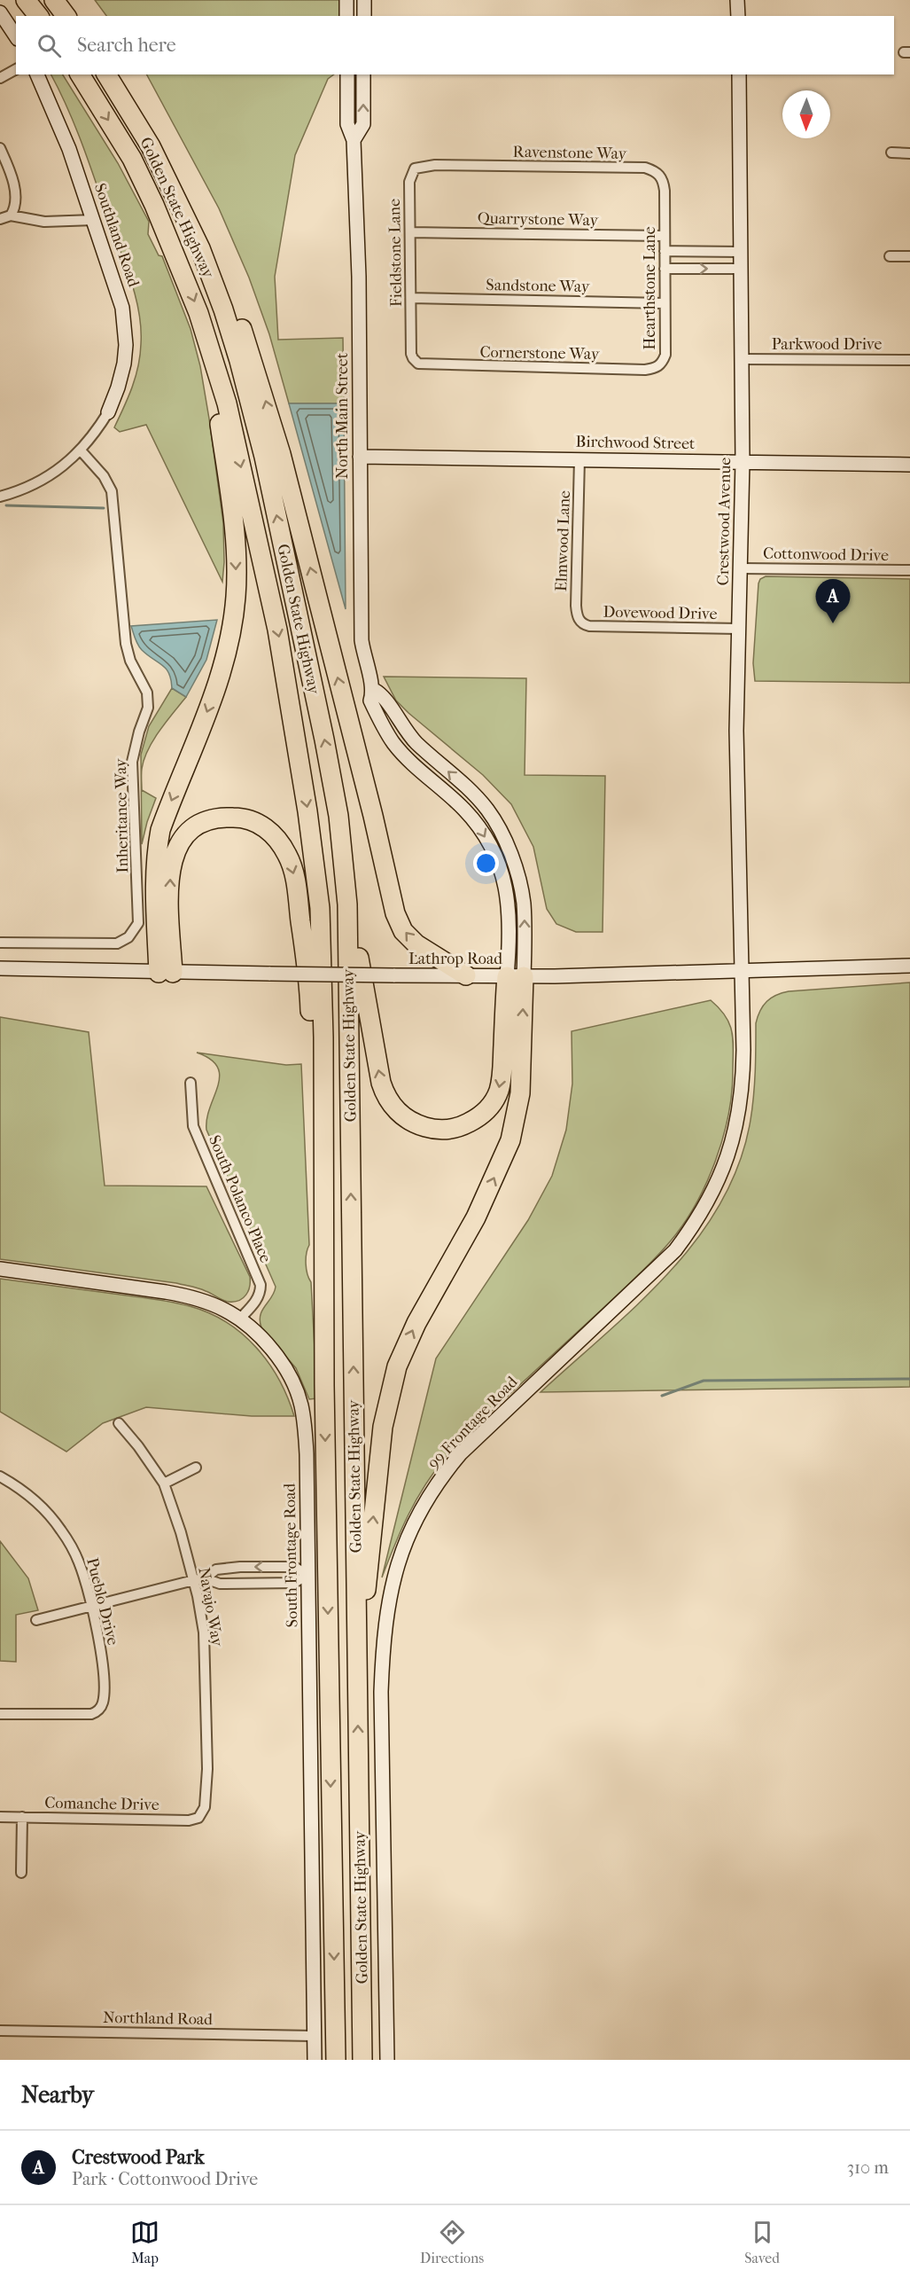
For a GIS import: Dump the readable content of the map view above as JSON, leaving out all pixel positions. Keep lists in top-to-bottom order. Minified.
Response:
{"streets":{"highway":["Golden State Highway"],"street":["Ravenstone Way","Quarrystone Way","Southland Road","Fieldstone Lane","Sandstone Way","Hearthstone Lane","Parkwood Drive","Cornerstone Way","North Main Street","Birchwood Street","Crestwood Avenue","Elmwood Lane","Cottonwood Drive","Dovewood Drive","Inheritance Way","Lathrop Road","South Polanco Place","99 Frontage Road","South Frontage Road","Pueblo Drive","Navajo Way","Comanche Drive","Northland Road"]},"crossings":[["Ravenstone Way","Fieldstone Lane"],["Ravenstone Way","Hearthstone Lane"],["Quarrystone Way","Fieldstone Lane"],["Quarrystone Way","Hearthstone Lane"],["Fieldstone Lane","Sandstone Way"],["Fieldstone Lane","Cornerstone Way"],["Sandstone Way","Hearthstone Lane"],["Hearthstone Lane","Cornerstone Way"],["Parkwood Drive","Crestwood Avenue"],["North Main Street","Birchwood Street"],["North Main Street","Lathrop Road"],["Birchwood Street","Crestwood Avenue"],["Birchwood Street","Elmwood Lane"],["Crestwood Avenue","Cottonwood Drive"],["Crestwood Avenue","Dovewood Drive"],["Crestwood Avenue","Lathrop Road"],["Crestwood Avenue","99 Frontage Road"],["Elmwood Lane","Dovewood Drive"],["Lathrop Road","99 Frontage Road"],["South Polanco Place","South Frontage Road"],["South Frontage Road","Northland Road"],["Navajo Way","Comanche Drive"]],"north":"bottom","page":{"search":"Search here","pins":"A","heading":"Nearby","list":[{"mark":"A","name":"Crestwood Park","note":"Park · Cottonwood Drive","value":"310 m"}],"nav":["Map","Directions","Saved"]}}
